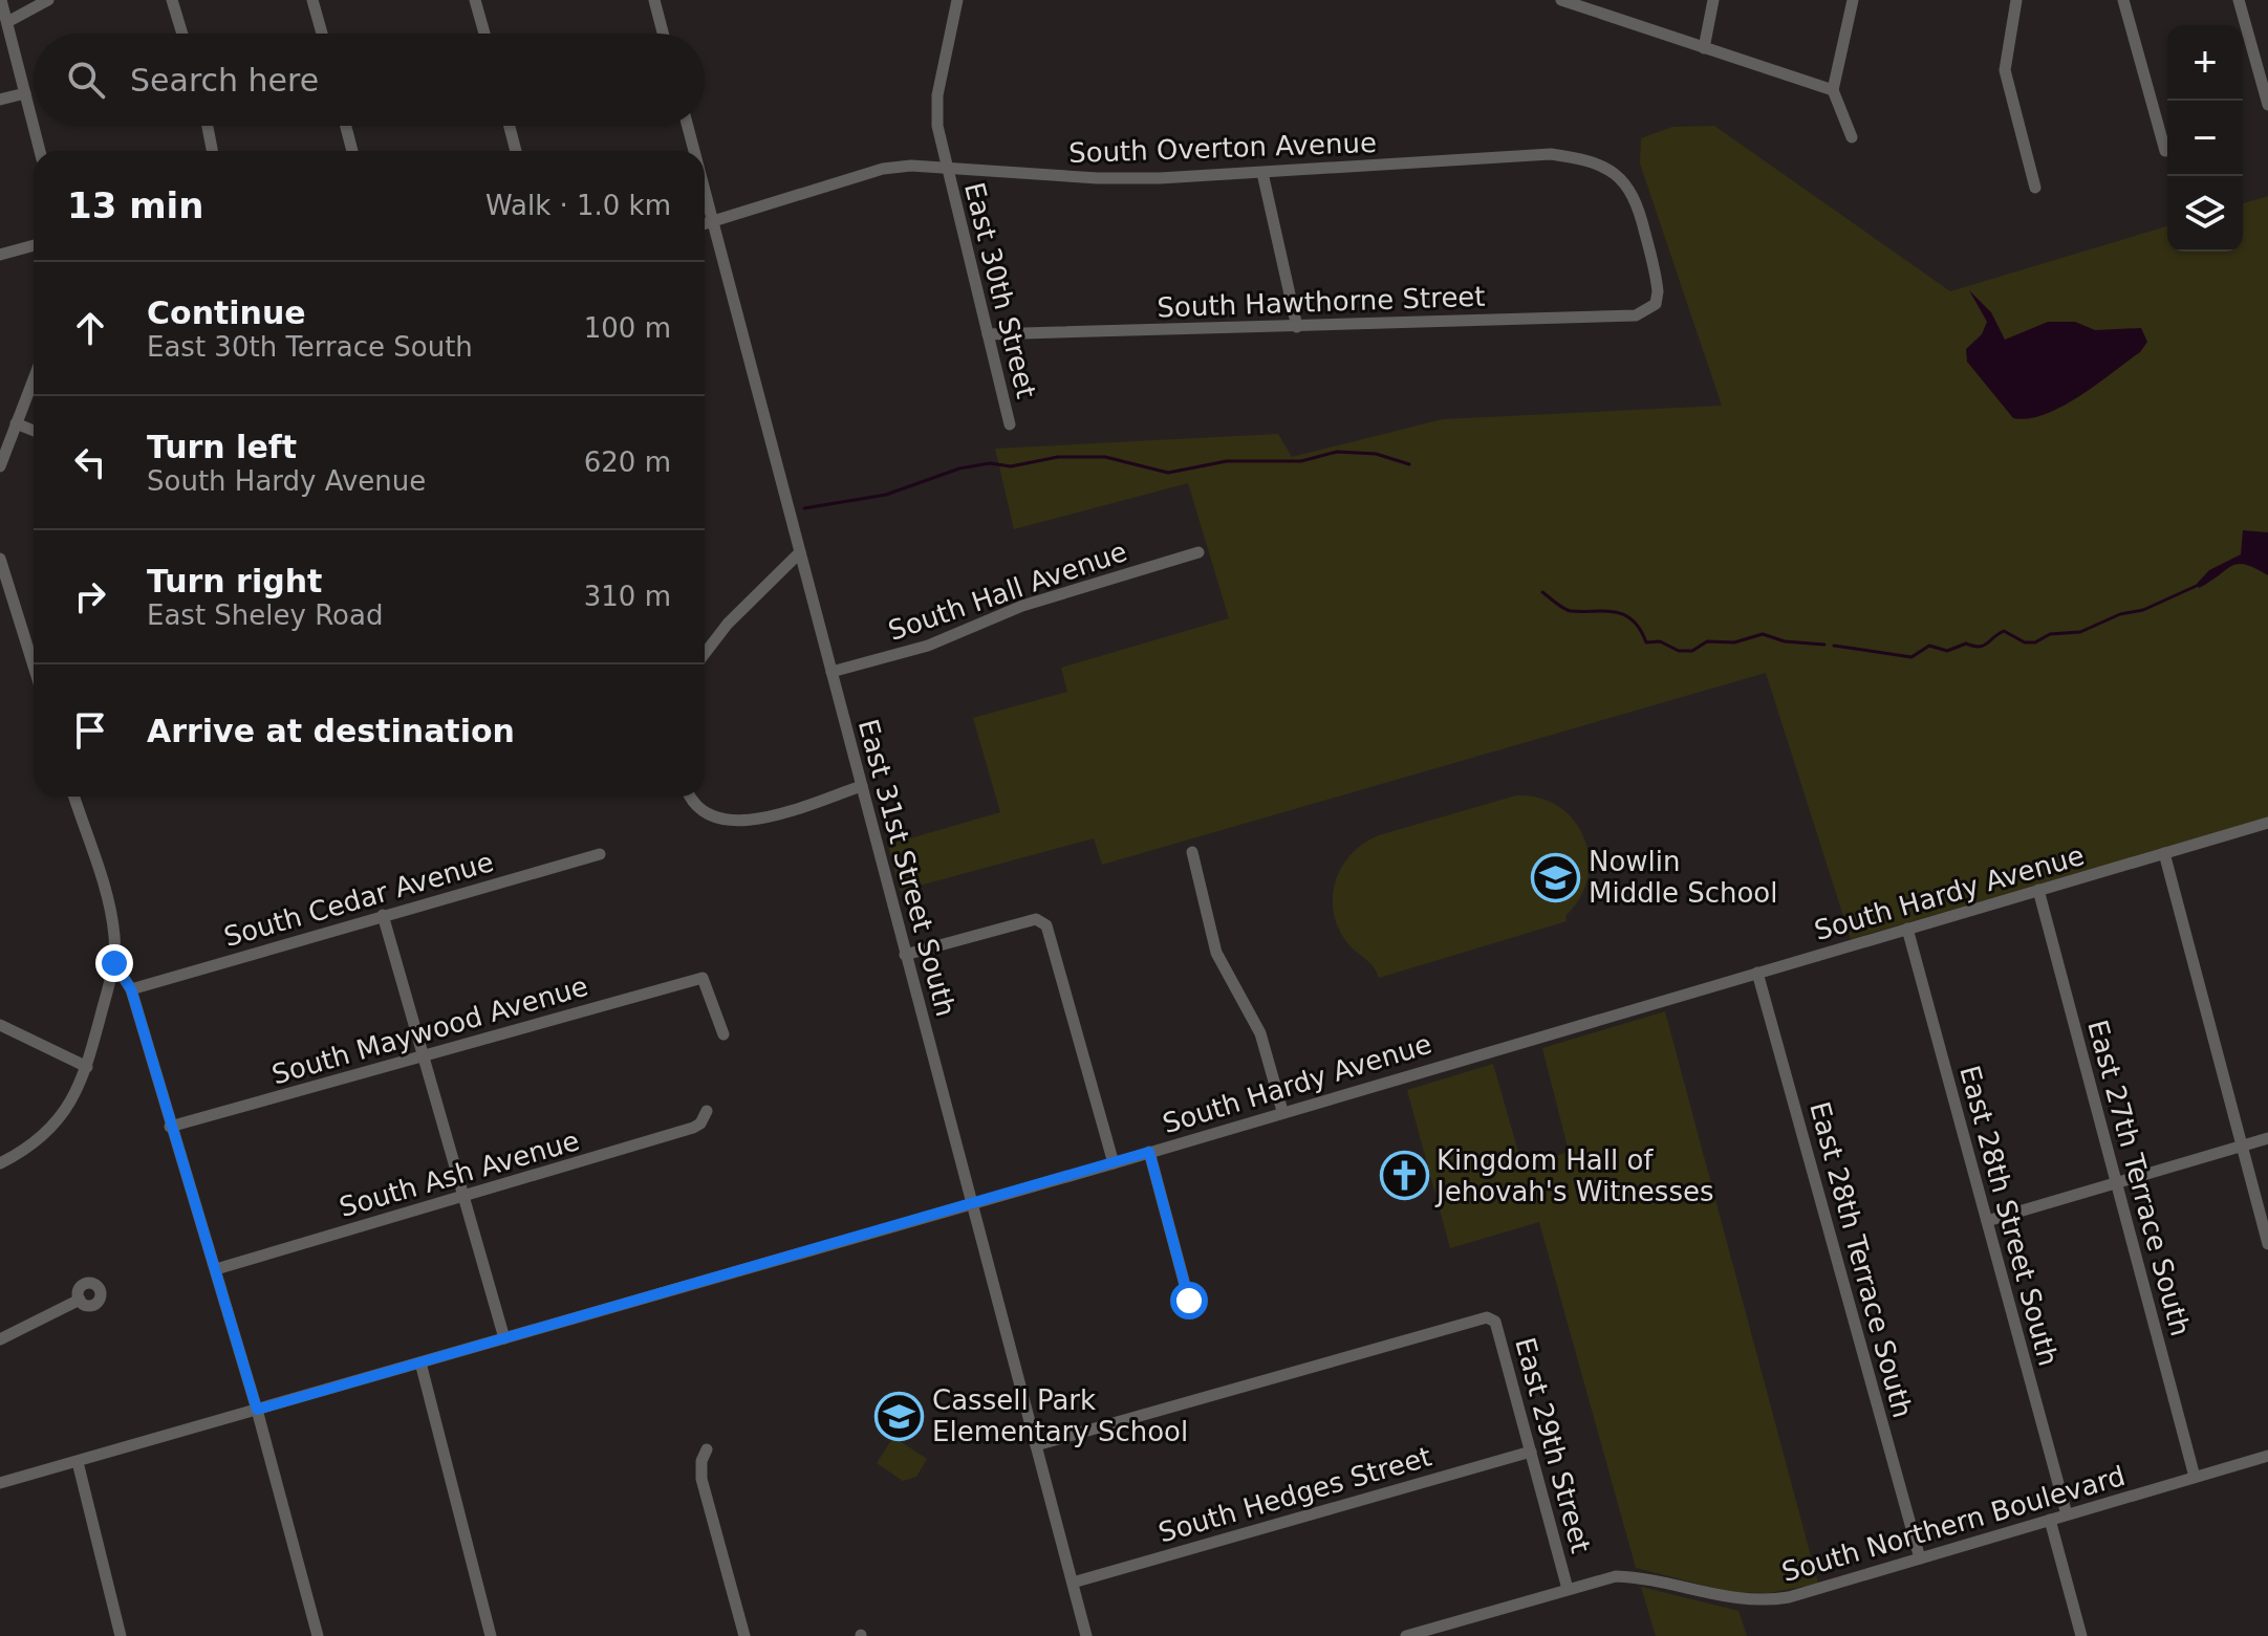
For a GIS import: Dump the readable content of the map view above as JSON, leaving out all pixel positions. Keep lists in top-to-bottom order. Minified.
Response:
{"streets":{"street":["South Overton Avenue","East 30th Street","South Hawthorne Street","South Hall Avenue","East 31st Street South","South Hardy Avenue","South Cedar Avenue","South Maywood Avenue","South Ash Avenue","East 27th Terrace South","East 28th Street South","East 28th Terrace South","East 29th Street","South Hedges Street","South Northern Boulevard"]},"crossings":[["South Overton Avenue","East 30th Street"],["South Overton Avenue","South Hawthorne Street"],["South Overton Avenue","East 31st Street South"],["East 30th Street","South Hawthorne Street"],["South Hall Avenue","East 31st Street South"],["East 31st Street South","South Hardy Avenue"],["East 31st Street South","East 29th Street"],["East 31st Street South","South Hedges Street"],["South Hardy Avenue","East 27th Terrace South"],["South Hardy Avenue","East 28th Street South"],["South Hardy Avenue","East 28th Terrace South"],["East 27th Terrace South","South Northern Boulevard"],["East 28th Street South","South Northern Boulevard"],["East 28th Terrace South","South Northern Boulevard"],["East 29th Street","South Hedges Street"],["East 29th Street","South Northern Boulevard"]],"places":{"school or university":["Nowlin Middle School","Cassell Park Elementary School"],"church":["Kingdom Hall of Jehovah's Witnesses"]},"page":{"map_buttons":["+","−"],"search":"Search here","heading":["13 min","Walk · 1.0 km"],"list":[["Continue","East 30th Terrace South","100 m"],["Turn left","South Hardy Avenue","620 m"],["Turn right","East Sheley Road","310 m"],"Arrive at destination"]}}
